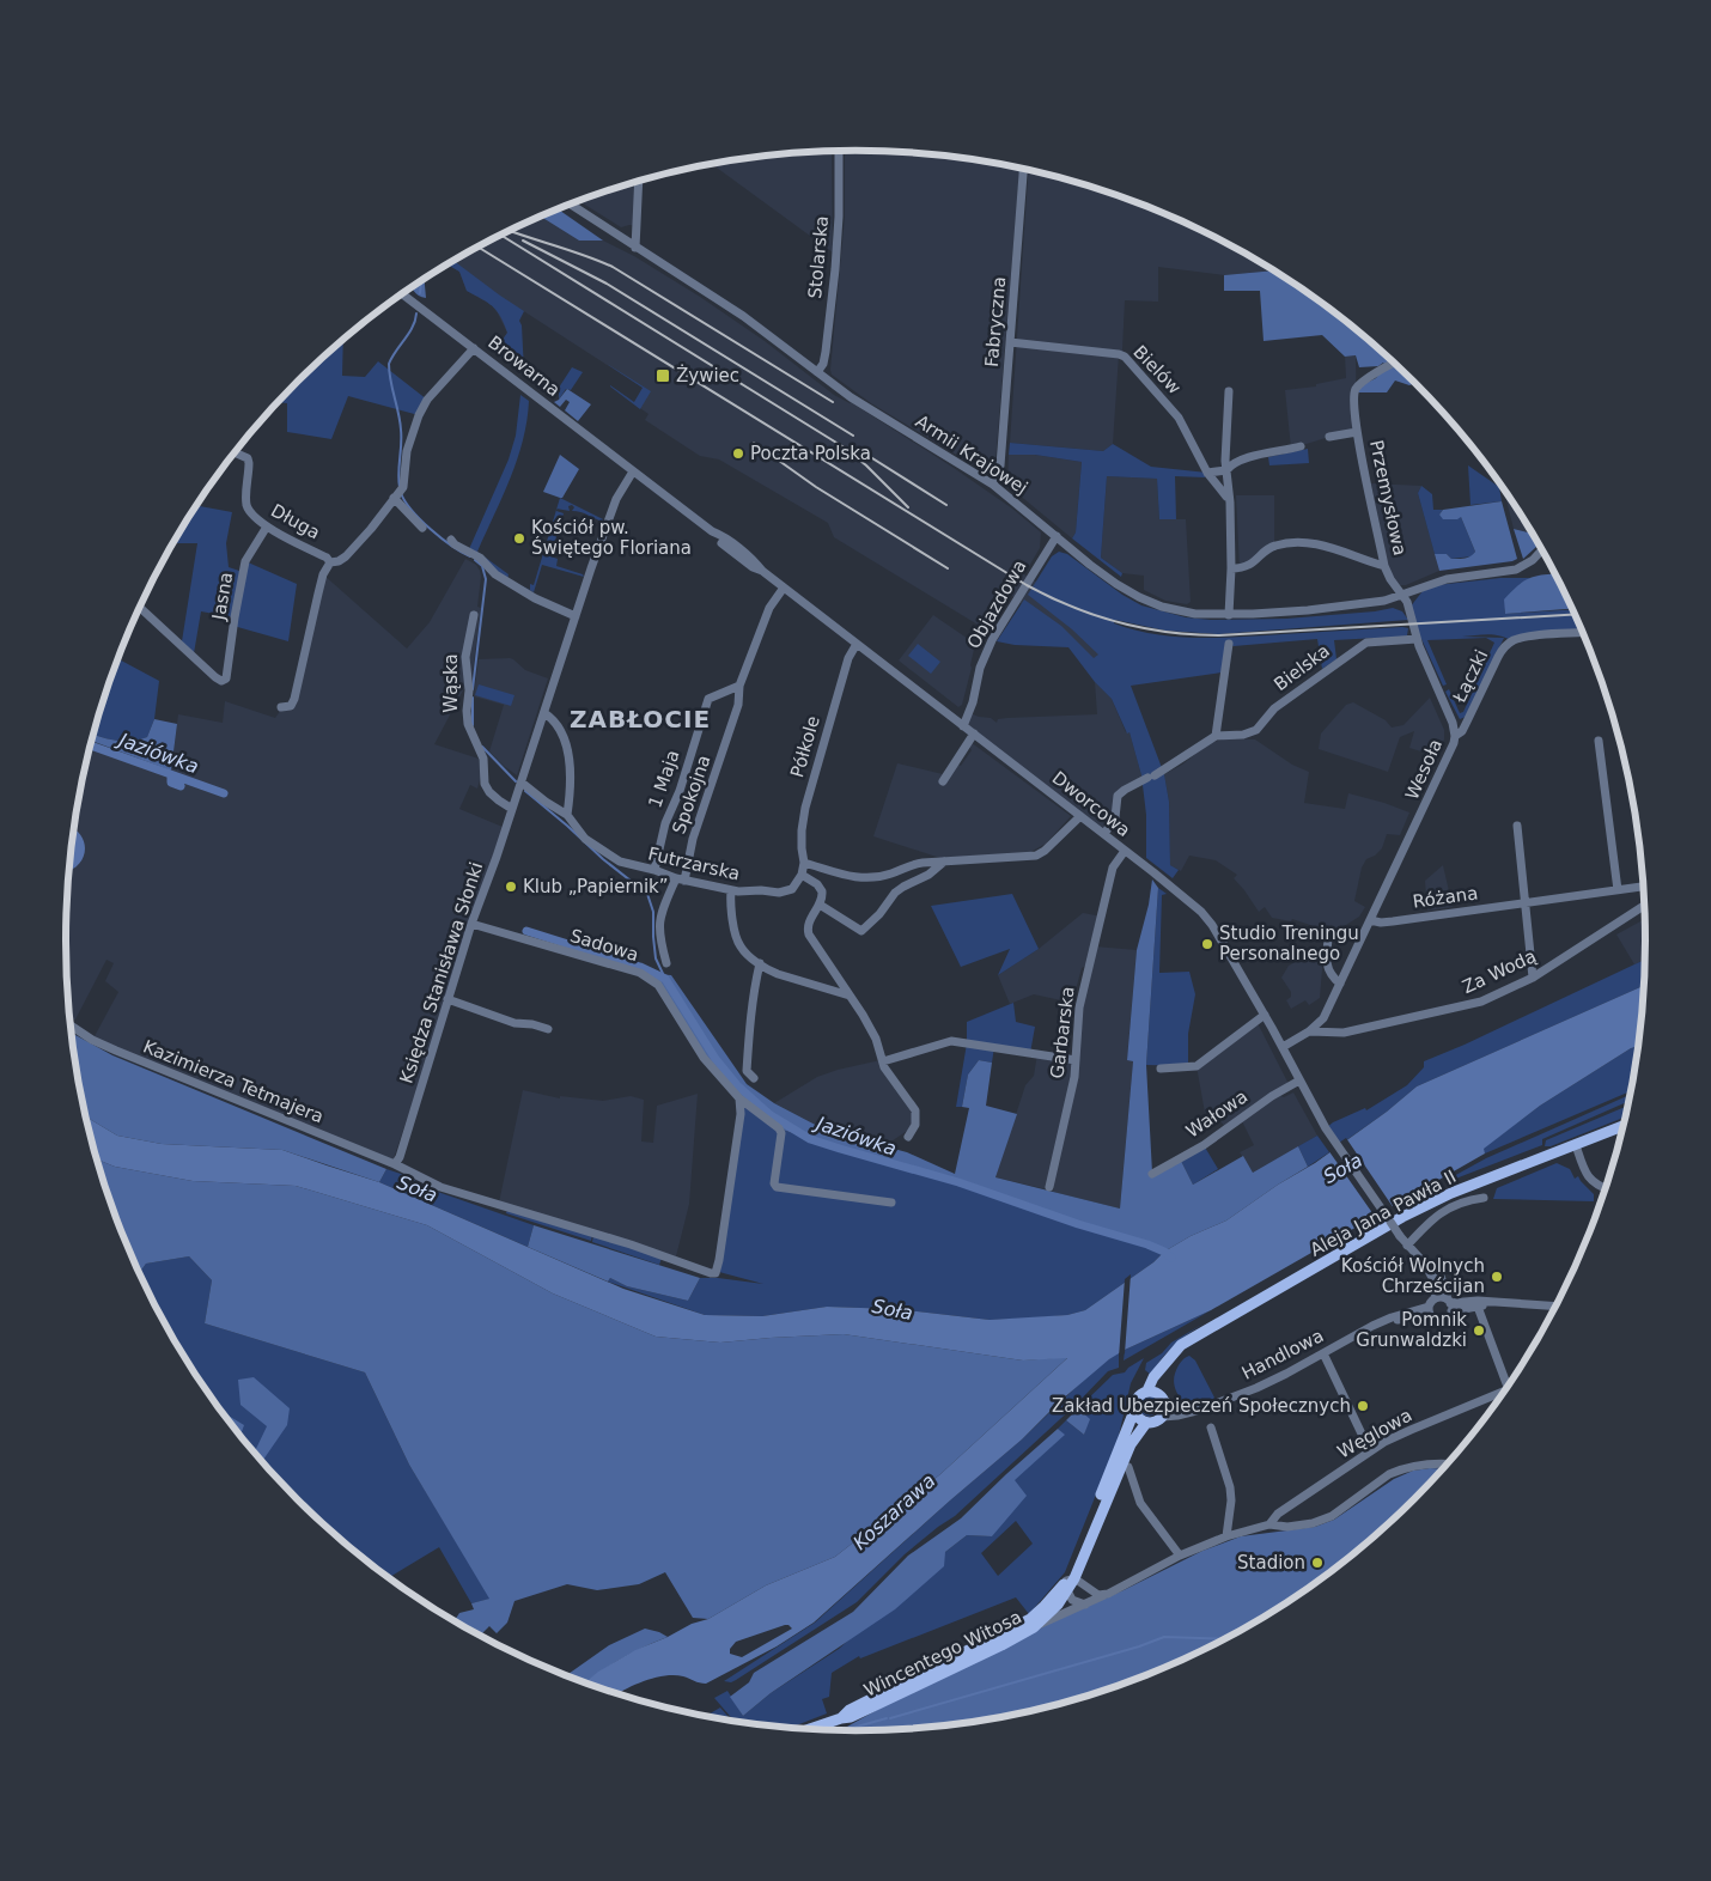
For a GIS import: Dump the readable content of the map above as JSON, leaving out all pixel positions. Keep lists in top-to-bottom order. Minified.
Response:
{"streets":{"main road":["Aleja Jana Pawła II","Wincentego Witosa"],"street":["Stolarska","Fabryczna","Browarna","Bielów","Armii Krajowej","Przemysłowa","Długa","Jasna","Objazdowa","Bielska","Łączki","Wąska","Półkole","Wesoła","1 Maja","Spokojna","Dworcowa","Futrzarska","Różana","Sadowa","Za Wodą","Księdza Stanisława Słonki","Garbarska","Kazimierza Tetmajera","Wałowa","Handlowa","Węglowa"]},"crossings":[["Stolarska","Armii Krajowej"],["Fabryczna","Bielów"],["Fabryczna","Armii Krajowej"],["Browarna","Dworcowa"],["Browarna","Księdza Stanisława Słonki"],["Armii Krajowej","Przemysłowa"],["Armii Krajowej","Objazdowa"],["Armii Krajowej","Wesoła"],["Przemysłowa","Wesoła"],["Długa","Jasna"],["Objazdowa","Dworcowa"],["Bielska","Wesoła"],["Łączki","Wesoła"],["Wąska","Księdza Stanisława Słonki"],["Półkole","Dworcowa"],["Wesoła","Dworcowa"],["Wesoła","Różana"],["Wesoła","Za Wodą"],["1 Maja","Spokojna"],["1 Maja","Futrzarska"],["Spokojna","Futrzarska"],["Dworcowa","Księdza Stanisława Słonki"],["Dworcowa","Garbarska"],["Dworcowa","Wałowa"],["Dworcowa","Handlowa"],["Futrzarska","Księdza Stanisława Słonki"],["Sadowa","Księdza Stanisława Słonki"],["Księdza Stanisława Słonki","Kazimierza Tetmajera"],["Aleja Jana Pawła II","Handlowa"]],"districts":["ZABŁOCIE"],"water":["Jaziówka","Soła","Koszarawa"],"places":{"transit":["Żywiec"],"other":["Poczta Polska","Kościół pw. Świętego Floriana","Klub „Papiernik”","Studio Treningu Personalnego","Kościół Wolnych Chrześcijan","Pomnik Grunwaldzki","Zakład Ubezpieczeń Społecznych","Stadion"]}}
